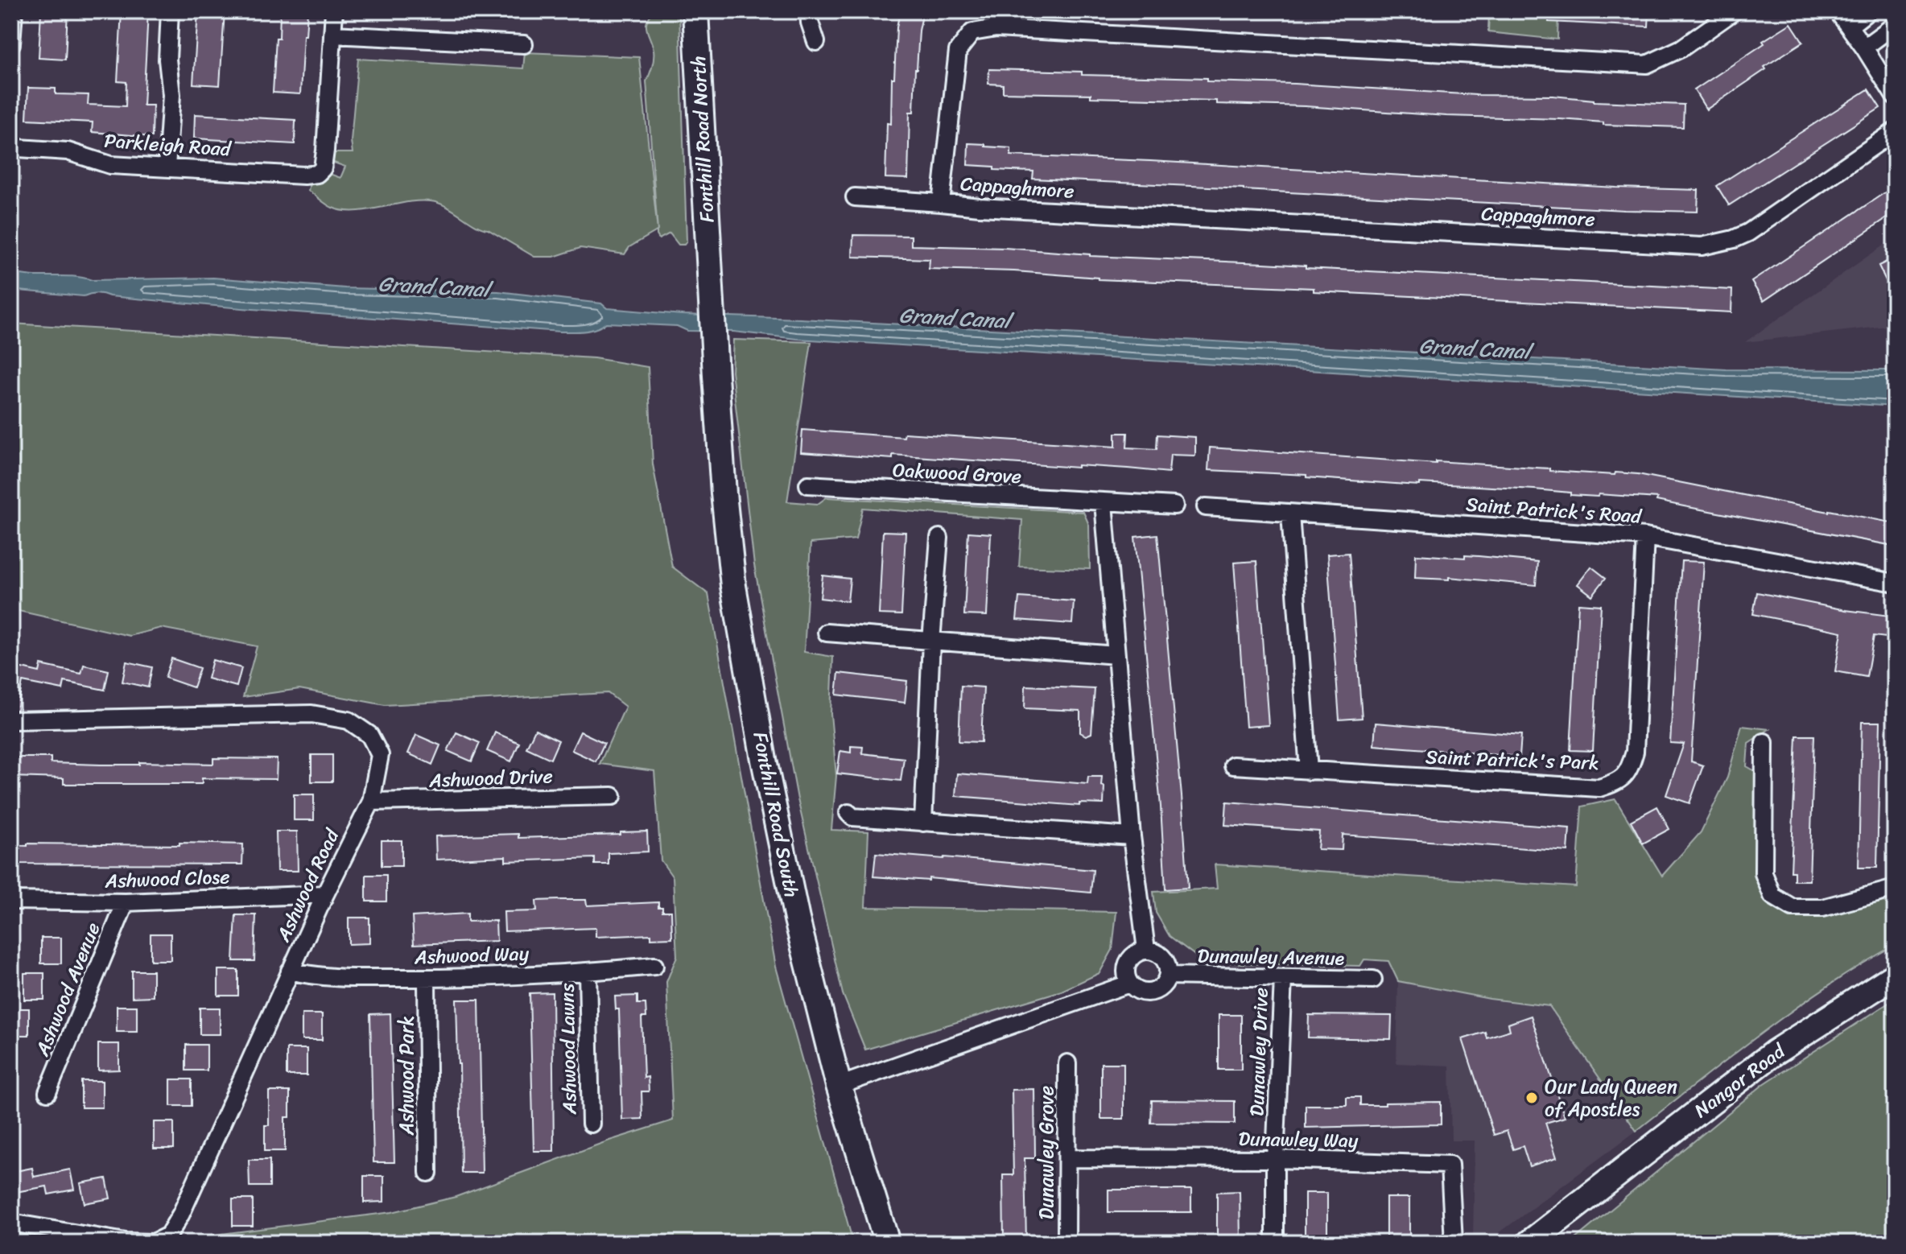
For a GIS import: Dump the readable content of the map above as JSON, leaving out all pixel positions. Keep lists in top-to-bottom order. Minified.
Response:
{"streets":{"main road":["Fonthill Road North","Fonthill Road South","Nangor Road"],"street":["Parkleigh Road","Cappaghmore","Oakwood Grove","Saint Patrick's Road","Saint Patrick's Park","Ashwood Drive","Ashwood Close","Ashwood Road","Ashwood Way","Dunawley Avenue","Ashwood Avenue","Ashwood Lawns","Dunawley Drive","Ashwood Park","Dunawley Way","Dunawley Grove"]},"crossings":[["Fonthill Road North","Fonthill Road South"],["Saint Patrick's Road","Saint Patrick's Park"],["Ashwood Drive","Ashwood Road"],["Ashwood Close","Ashwood Road"],["Ashwood Close","Ashwood Avenue"],["Ashwood Road","Ashwood Way"],["Ashwood Way","Ashwood Lawns"],["Ashwood Way","Ashwood Park"],["Dunawley Avenue","Dunawley Drive"],["Dunawley Drive","Dunawley Way"],["Dunawley Way","Dunawley Grove"]],"water":["Grand Canal"],"places":["Our Lady Queen of Apostles"]}
